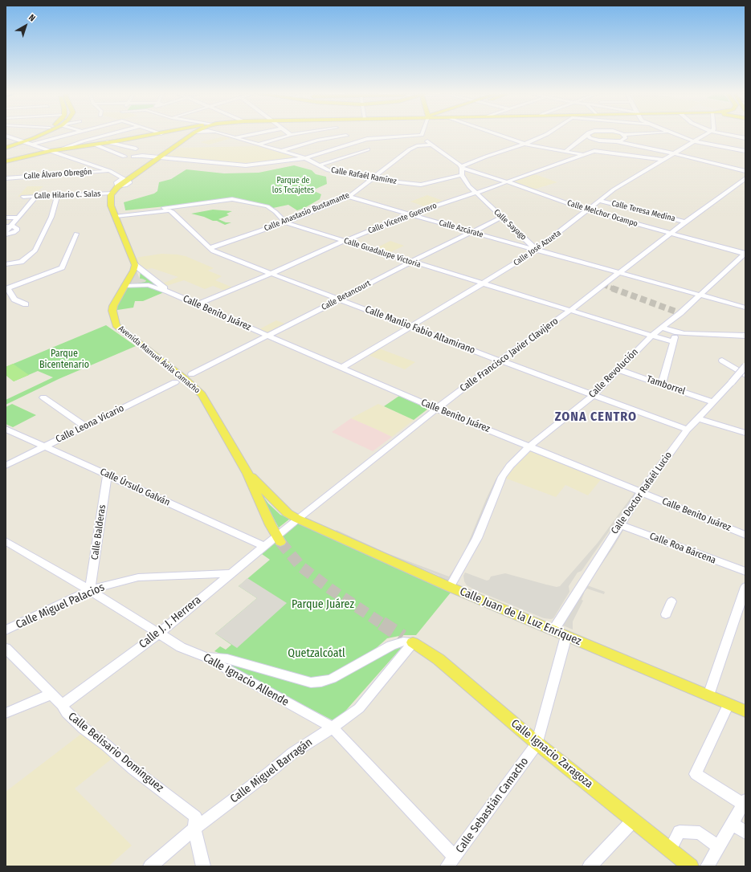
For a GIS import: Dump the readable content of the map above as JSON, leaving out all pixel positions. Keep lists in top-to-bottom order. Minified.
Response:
{"streets":{"main road":["Avenida Manuel Ávila Camacho","Calle Juan de la Luz Enríquez","Calle Ignacio Zaragoza"],"street":["Calle Álvaro Obregón","Calle Rafaél Ramírez","Calle Hilario C. Salas","Calle Teresa Medina","Calle Anastasio Bustamante","Calle Melchor Ocampo","Calle Vicente Guerrero","Calle Sayago","Calle Azcárate","Calle José Azueta","Calle Guadalupe Victoria","Calle Betancourt","Calle Benito Juárez","Calle Manlio Fabio Altamirano","Calle Francisco Javier Clavijero","Calle Revolución","Tamborrel","Calle Leona Vicario","Calle Úrsulo Galván","Calle Doctor Rafaél Lucio","Calle Balderas","Calle Roa Bárcena","Calle Miguel Palacios","Calle J. J. Herrera","Calle Ignacio Allende","Calle Belisario Domínguez","Calle Miguel Barragán","Calle Sebastián Camacho"]},"crossings":[["Calle Rafaél Ramírez","Calle Anastasio Bustamante"],["Calle Rafaél Ramírez","Calle Sayago"],["Calle Teresa Medina","Calle José Azueta"],["Calle Teresa Medina","Calle Francisco Javier Clavijero"],["Calle Anastasio Bustamante","Calle Azcárate"],["Calle Anastasio Bustamante","Calle Guadalupe Victoria"],["Calle Anastasio Bustamante","Calle Manlio Fabio Altamirano"],["Calle Melchor Ocampo","Calle Vicente Guerrero"],["Calle Melchor Ocampo","Calle José Azueta"],["Calle Melchor Ocampo","Calle Francisco Javier Clavijero"],["Calle Melchor Ocampo","Calle Revolución"],["Calle Vicente Guerrero","Calle Sayago"],["Calle Vicente Guerrero","Calle Azcárate"],["Calle Vicente Guerrero","Calle Guadalupe Victoria"],["Calle Vicente Guerrero","Calle Benito Juárez"],["Calle Vicente Guerrero","Calle Manlio Fabio Altamirano"],["Calle Sayago","Calle Azcárate"],["Calle Sayago","Calle José Azueta"],["Calle Sayago","Calle Betancourt"],["Calle Sayago","Calle Francisco Javier Clavijero"],["Calle Sayago","Calle Revolución"],["Calle Azcárate","Calle José Azueta"],["Calle Azcárate","Calle Betancourt"],["Calle José Azueta","Calle Guadalupe Victoria"],["Calle José Azueta","Calle Benito Juárez"],["Calle José Azueta","Calle Manlio Fabio Altamirano"],["Calle Guadalupe Victoria","Calle Betancourt"],["Calle Guadalupe Victoria","Calle Francisco Javier Clavijero"],["Calle Guadalupe Victoria","Calle Revolución"],["Calle Betancourt","Calle Benito Juárez"],["Calle Betancourt","Calle Manlio Fabio Altamirano"],["Calle Benito Juárez","Calle Francisco Javier Clavijero"],["Calle Benito Juárez","Avenida Manuel Ávila Camacho"],["Calle Benito Juárez","Calle Revolución"],["Calle Benito Juárez","Calle Doctor Rafaél Lucio"],["Calle Manlio Fabio Altamirano","Calle Francisco Javier Clavijero"],["Calle Manlio Fabio Altamirano","Calle Revolución"],["Calle Manlio Fabio Altamirano","Calle Doctor Rafaél Lucio"],["Calle Francisco Javier Clavijero","Avenida Manuel Ávila Camacho"],["Calle Francisco Javier Clavijero","Calle Juan de la Luz Enríquez"],["Calle Francisco Javier Clavijero","Calle J. J. Herrera"],["Avenida Manuel Ávila Camacho","Calle Juan de la Luz Enríquez"],["Avenida Manuel Ávila Camacho","Calle J. J. Herrera"],["Calle Revolución","Tamborrel"],["Calle Revolución","Calle Juan de la Luz Enríquez"],["Tamborrel","Calle Doctor Rafaél Lucio"],["Calle Leona Vicario","Calle Úrsulo Galván"],["Calle Úrsulo Galván","Calle Balderas"],["Calle Úrsulo Galván","Calle J. J. Herrera"],["Calle Doctor Rafaél Lucio","Calle Roa Bárcena"],["Calle Doctor Rafaél Lucio","Calle Juan de la Luz Enríquez"],["Calle Balderas","Calle Miguel Palacios"],["Calle Balderas","Calle Ignacio Allende"],["Calle Miguel Palacios","Calle J. J. Herrera"],["Calle Miguel Palacios","Calle Ignacio Allende"],["Calle J. J. Herrera","Calle Ignacio Allende"],["Calle J. J. Herrera","Calle Belisario Domínguez"],["Calle Ignacio Allende","Calle Miguel Barragán"],["Calle Ignacio Allende","Calle Sebastián Camacho"],["Calle Belisario Domínguez","Calle Miguel Barragán"],["Calle Ignacio Zaragoza","Calle Miguel Barragán"],["Calle Ignacio Zaragoza","Calle Sebastián Camacho"]],"districts":["ZONA CENTRO"],"parks":["Parque de los Tecajetes","Parque Bicentenario","Parque Juárez","Quetzalcóatl"],"north":"top right"}
